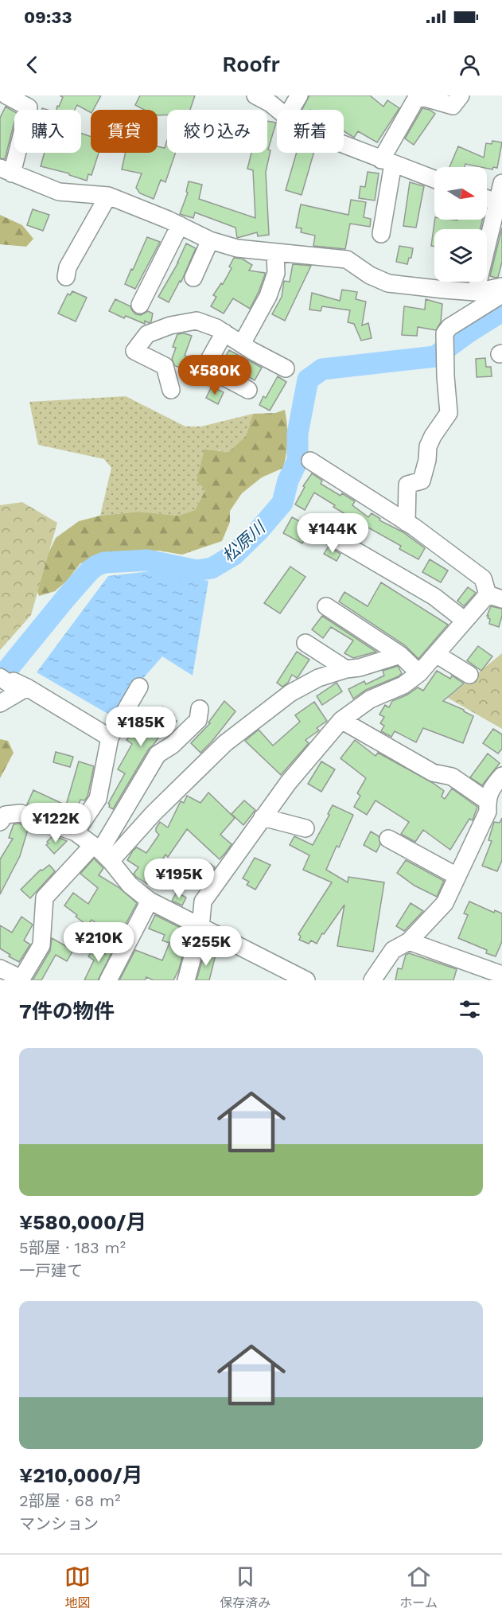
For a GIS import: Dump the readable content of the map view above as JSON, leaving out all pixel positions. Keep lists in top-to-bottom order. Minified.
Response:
{"water":["松原川"],"north":"right","page":{"status":"09:33","header":"Roofr","chip":["購入","賃貸","絞り込み","新着"],"price":["¥580K","¥144K","¥185K","¥122K","¥195K","¥210K","¥255K"],"heading":"7件の物件","list":[{"name":"¥580,000/月","note":"5部屋 · 183 m² · 一戸建て"},{"name":"¥210,000/月","note":"2部屋 · 68 m² · マンション"}],"tabs":["地図","保存済み","ホーム"]}}
